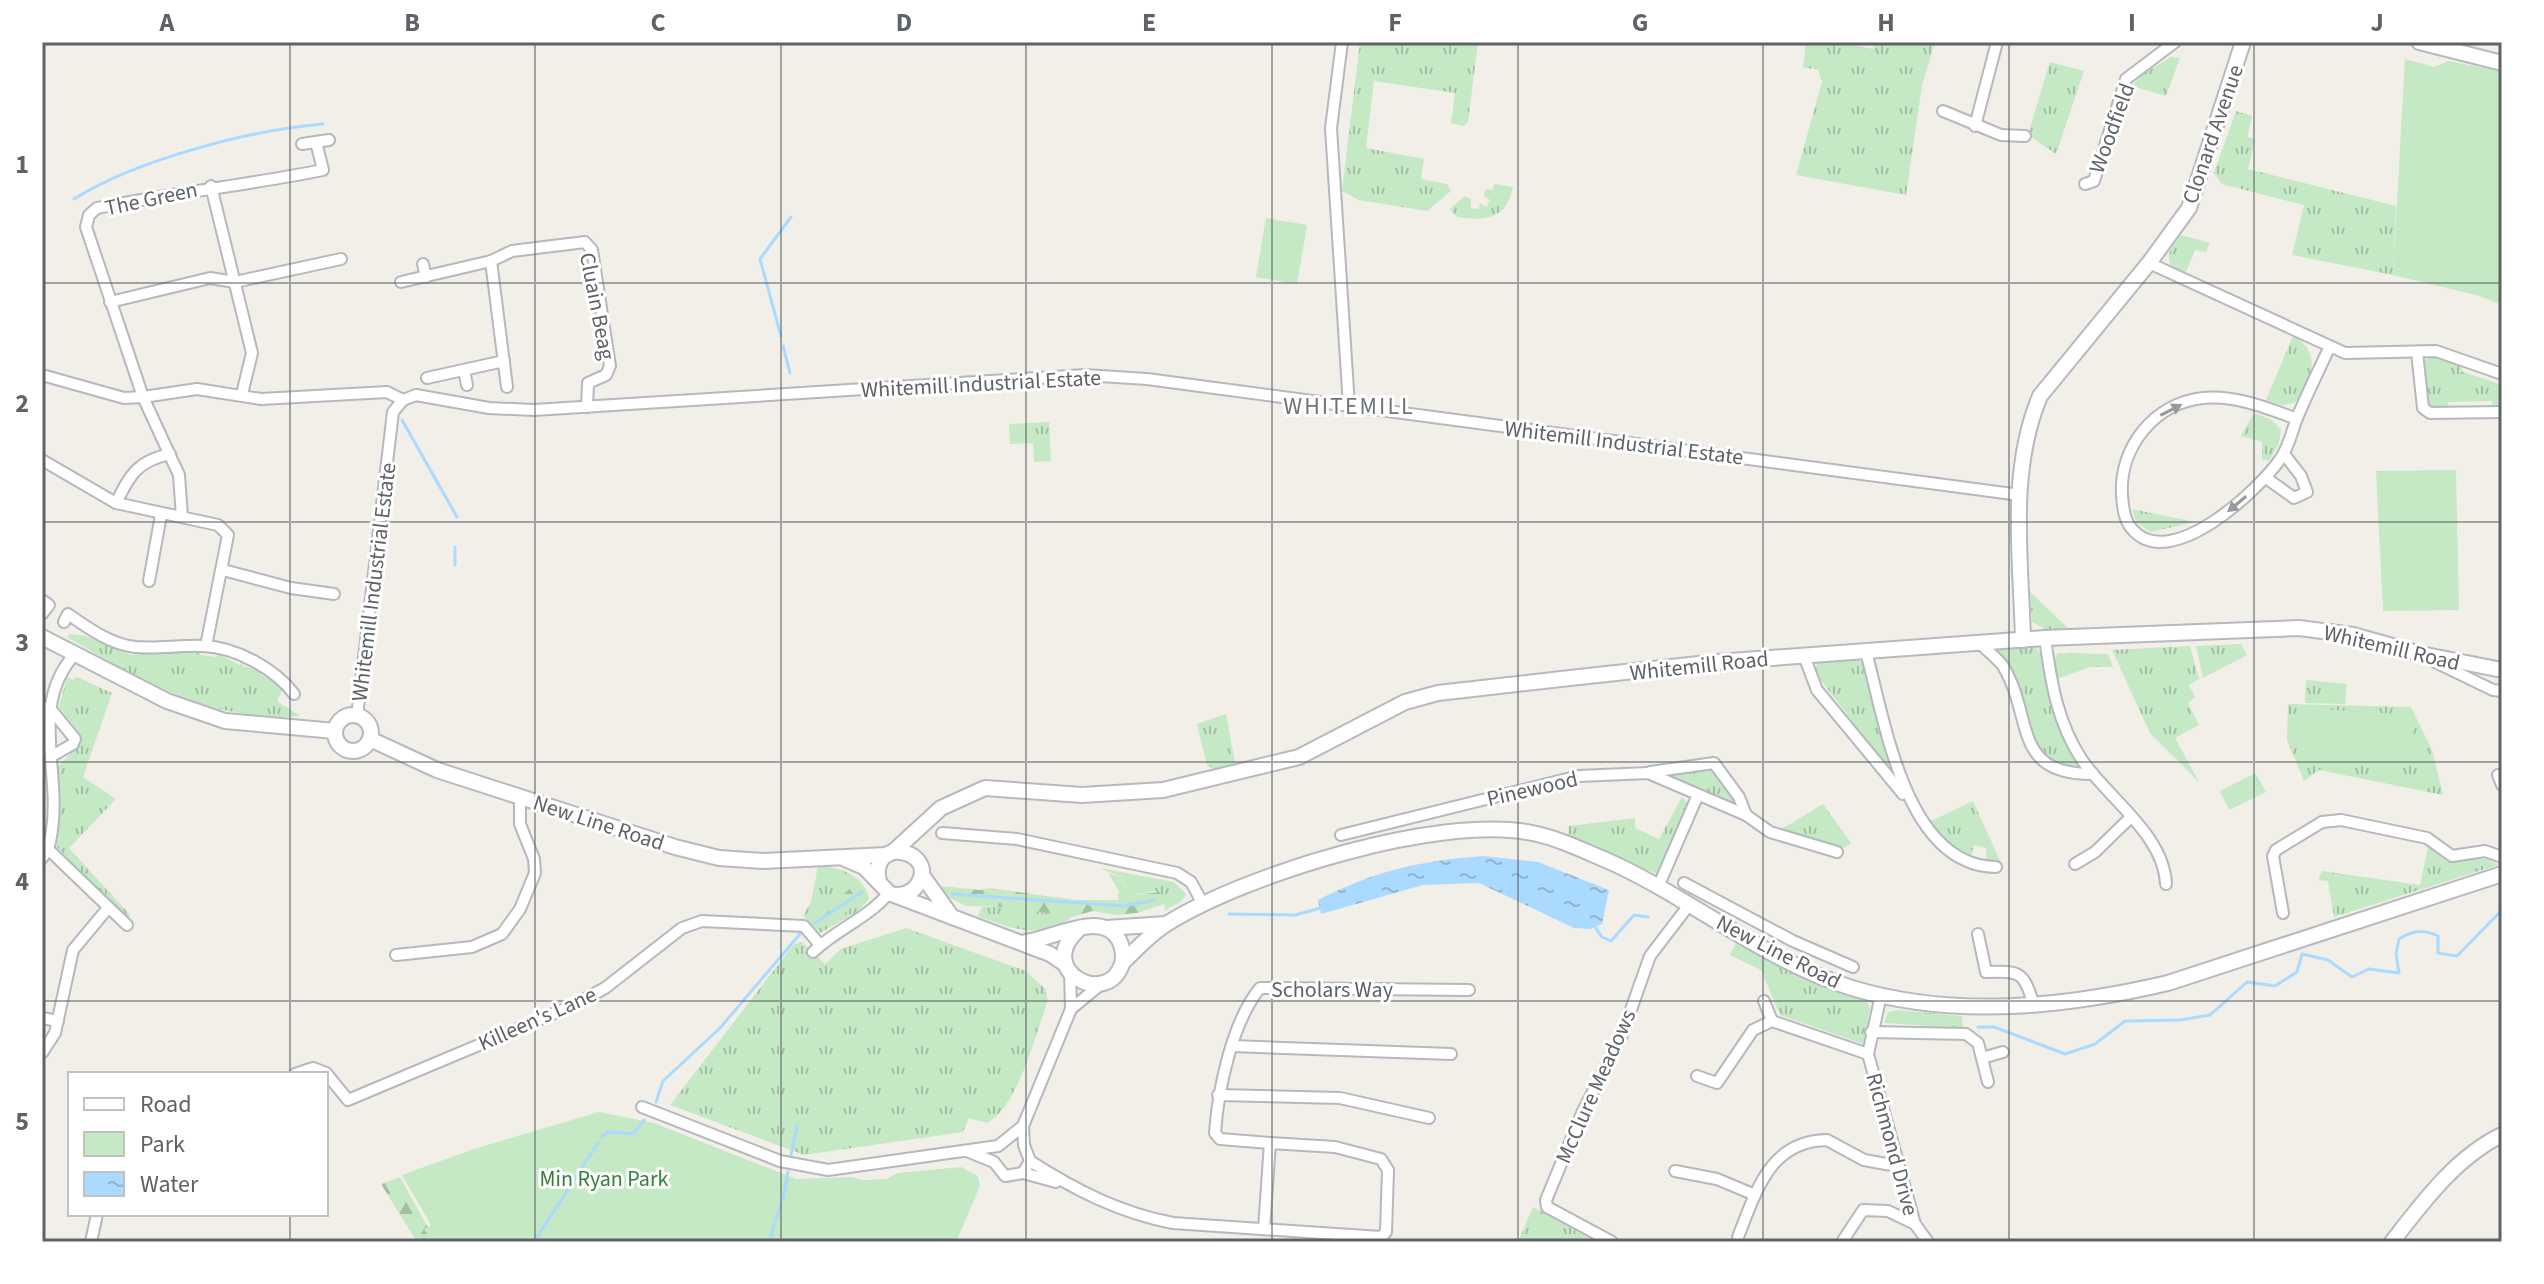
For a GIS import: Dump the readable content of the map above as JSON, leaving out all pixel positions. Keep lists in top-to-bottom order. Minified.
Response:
{"streets":{"main road":["Clonard Avenue","Whitemill Road","New Line Road"],"street":["Woodfield","The Green","Cluain Beag","Whitemill Industrial Estate","Pinewood","Scholars Way","Killeen's Lane","McClure Meadows","Richmond Drive"]},"crossings":[["Clonard Avenue","Whitemill Industrial Estate"],["Clonard Avenue","Whitemill Road"],["Cluain Beag","Whitemill Industrial Estate"],["Whitemill Industrial Estate","New Line Road"],["Whitemill Road","New Line Road"],["Whitemill Road","Killeen's Lane"],["New Line Road","Killeen's Lane"],["New Line Road","McClure Meadows"],["New Line Road","Richmond Drive"]],"districts":["WHITEMILL"],"parks":["Min Ryan Park"],"legend":["Road","Park","Water"],"grid":{"columns":["A","B","C","D","E","F","G","H","I","J"],"rows":["1","2","3","4","5"]}}
